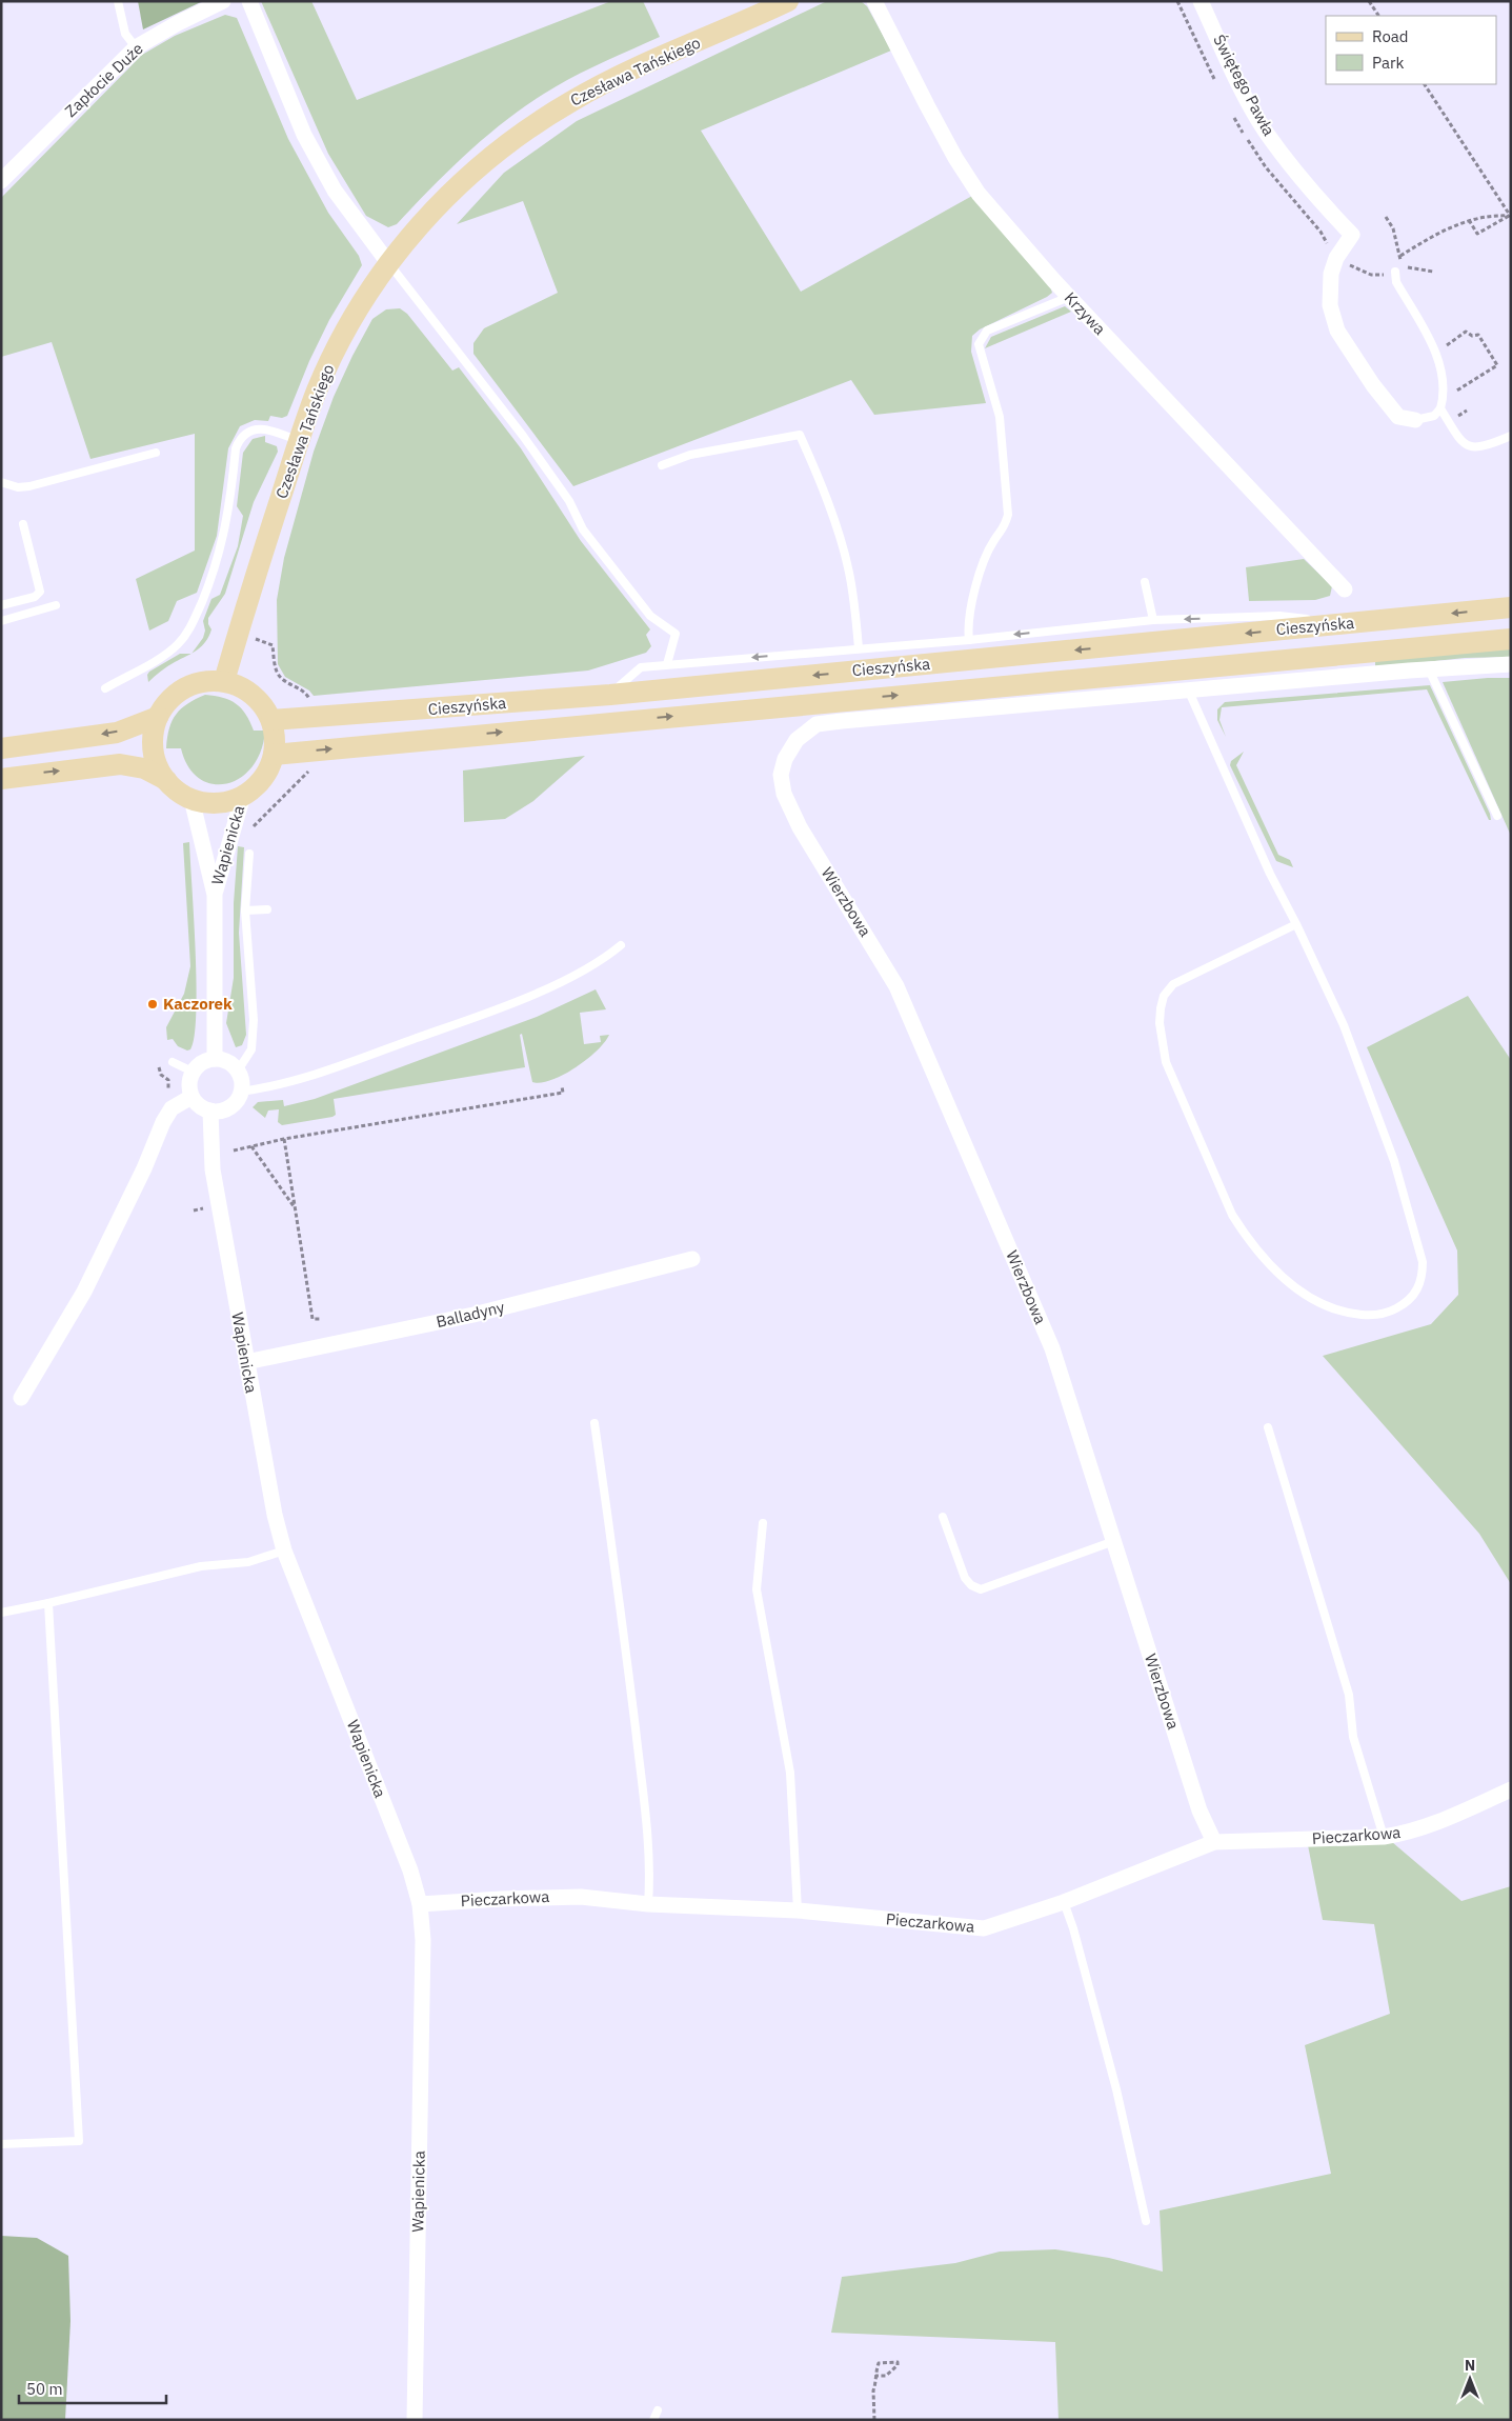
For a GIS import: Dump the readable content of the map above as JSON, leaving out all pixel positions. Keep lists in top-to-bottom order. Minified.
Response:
{"streets":{"main road":["Czesława Tańskiego","Cieszyńska"],"street":["Zapłocie Duże","Świętego Pawła","Krzywa","Wapienicka","Wierzbowa","Balladyny","Pieczarkowa"]},"crossings":[["Czesława Tańskiego","Cieszyńska"],["Czesława Tańskiego","Wapienicka"],["Cieszyńska","Wapienicka"],["Wapienicka","Balladyny"],["Wapienicka","Pieczarkowa"],["Wierzbowa","Pieczarkowa"]],"places":["Kaczorek"],"legend":["Road","Park"],"scale_bar":"50 m","north":"top"}
